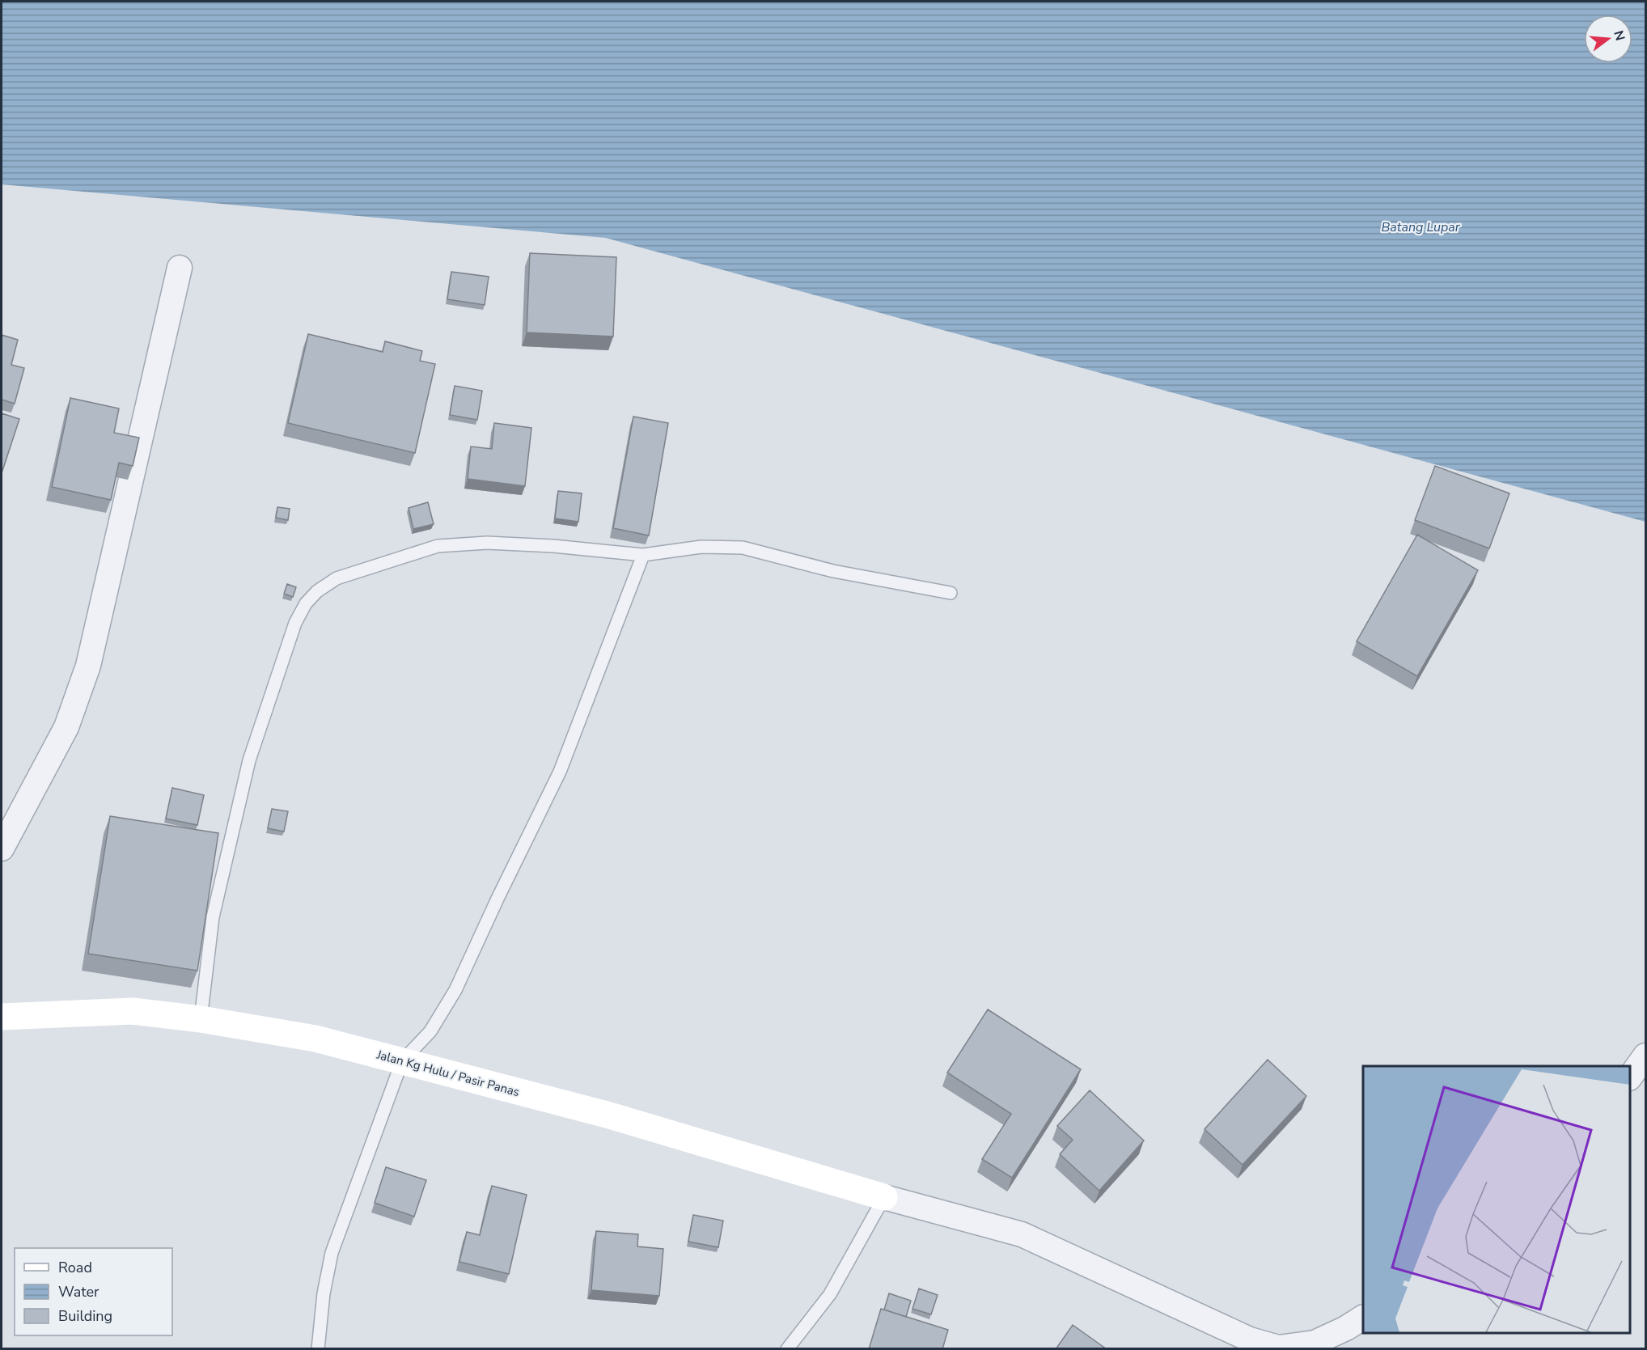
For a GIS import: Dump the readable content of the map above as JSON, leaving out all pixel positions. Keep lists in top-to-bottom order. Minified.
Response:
{"streets":{"main road":["Jalan Kg Hulu / Pasir Panas"]},"water":["Batang Lupar"],"legend":["Road","Water","Building"],"north":"right"}
